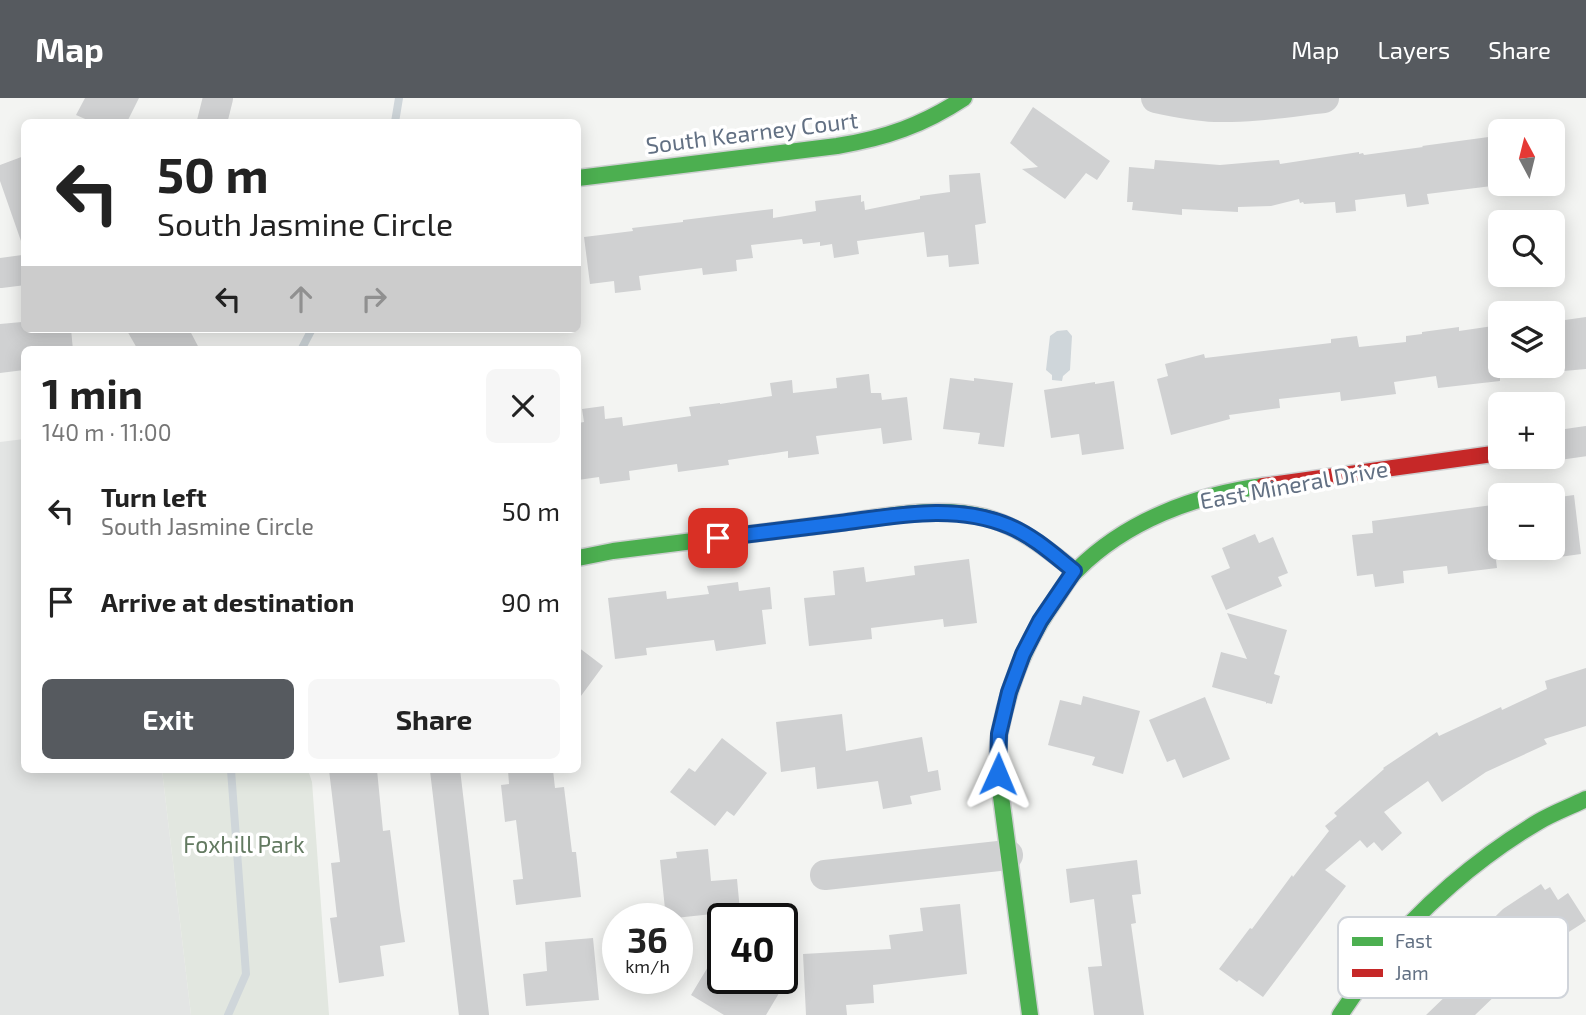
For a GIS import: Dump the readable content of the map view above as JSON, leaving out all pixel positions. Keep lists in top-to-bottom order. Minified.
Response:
{"streets":{"street":["South Kearney Court","East Mineral Drive"]},"parks":["Foxhill Park"],"legend":["Fast","Jam"],"north":"top","page":{"header":"Map","nav":["Map","Layers","Share"],"map_buttons":["+","−"],"turn":["50 m","South Jasmine Circle"],"heading":["1 min","140 m · 11:00"],"list":[{"name":"Turn left","note":"South Jasmine Circle","value":"50 m"},{"name":"Arrive at destination","value":"90 m"}],"buttons":["Exit","Share"],"speed":"36 km/h","limit":"40"}}
